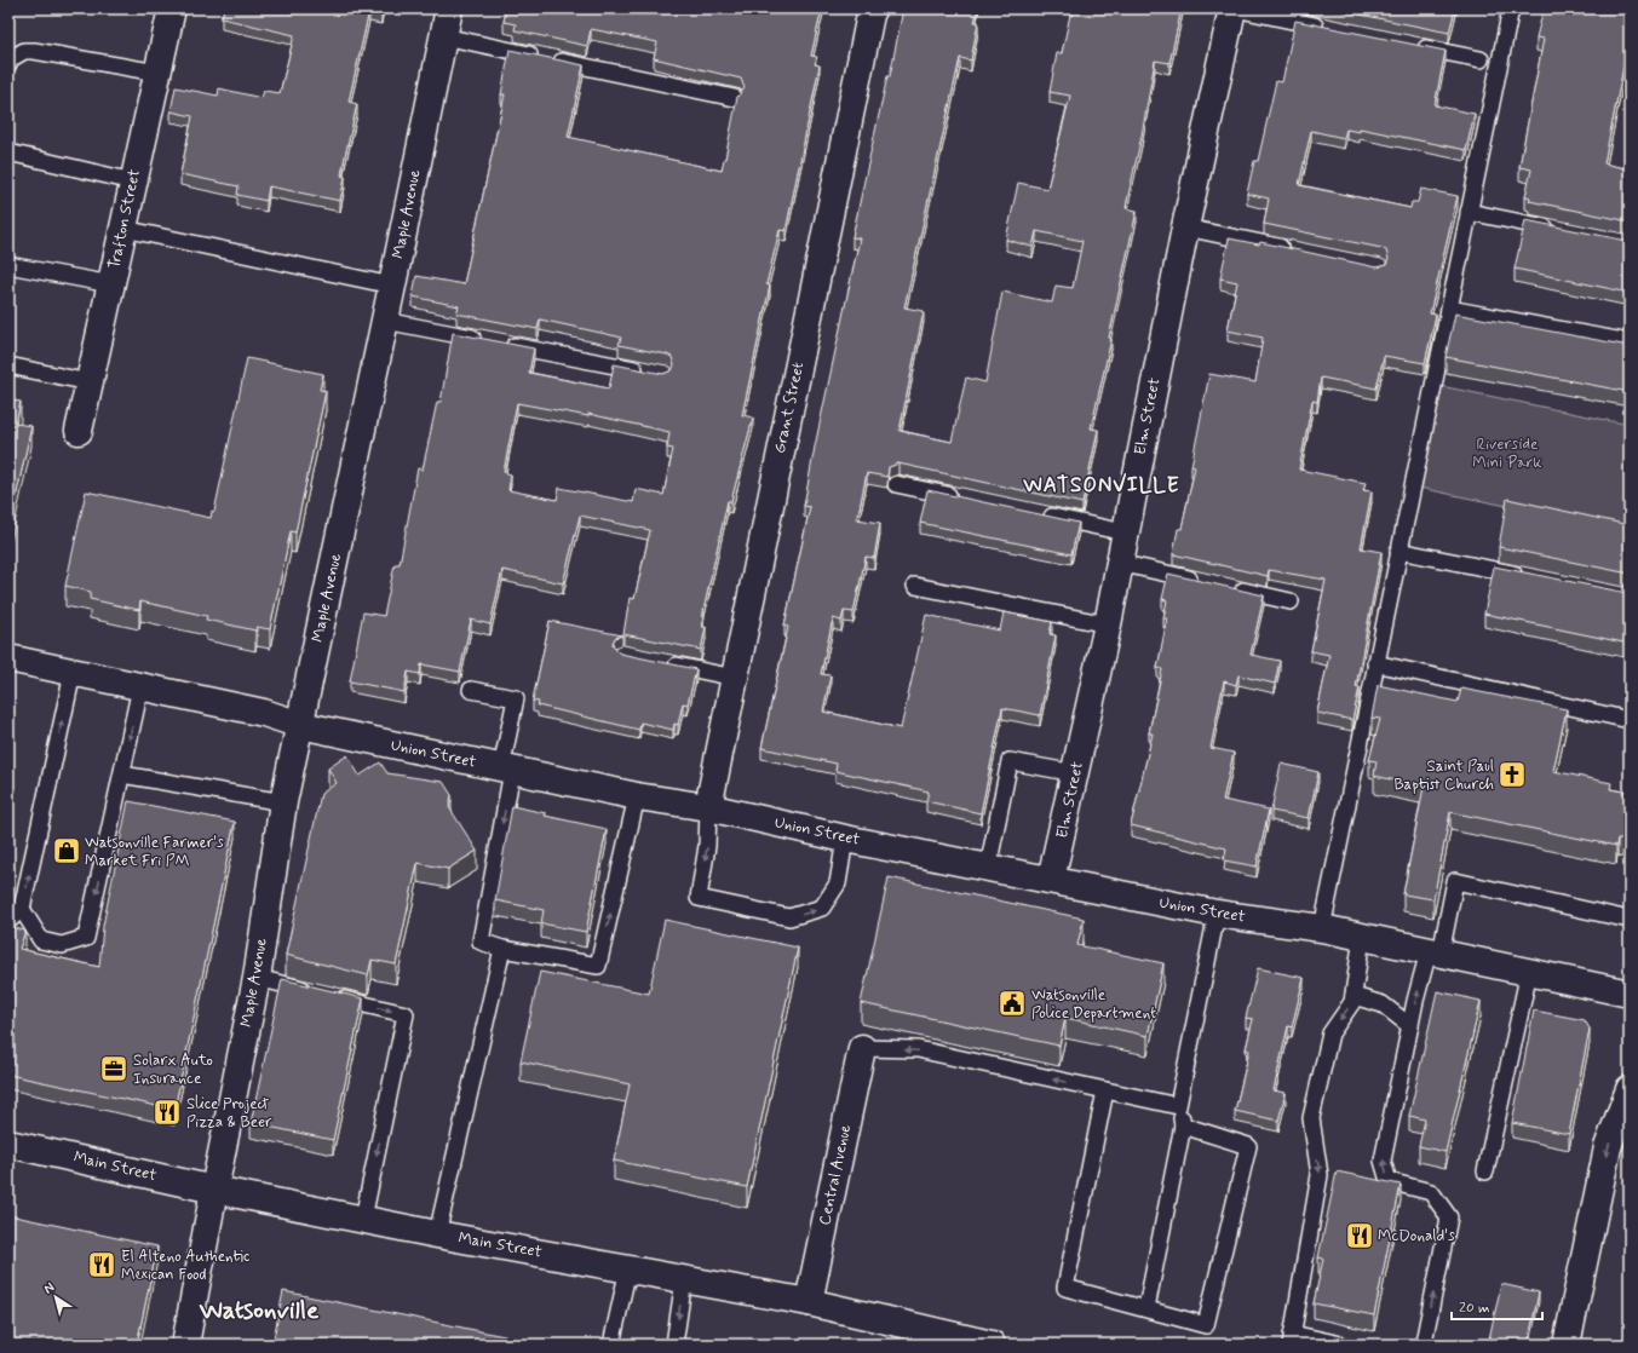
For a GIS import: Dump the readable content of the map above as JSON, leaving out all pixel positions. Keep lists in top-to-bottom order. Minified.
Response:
{"streets":{"main road":["Maple Avenue","Trafton Street","Grant Street","Elm Street","Union Street","Main Street","Central Avenue"]},"crossings":[["Maple Avenue","Union Street"],["Maple Avenue","Main Street"],["Grant Street","Union Street"],["Elm Street","Union Street"],["Main Street","Central Avenue"]],"districts":["WATSONVILLE","Watsonville"],"parks":["Riverside Mini Park"],"places":{"church":["Saint Paul Baptist Church"],"shop":["Watsonville Farmer's Market Fri PM"],"public building":["Watsonville Police Department"],"office":["Solarx Auto Insurance"],"restaurant":["Slice Project Pizza & Beer","McDonald's","El Alteno Authentic Mexican Food"]},"scale_bar":"20 m","north":"top left"}
